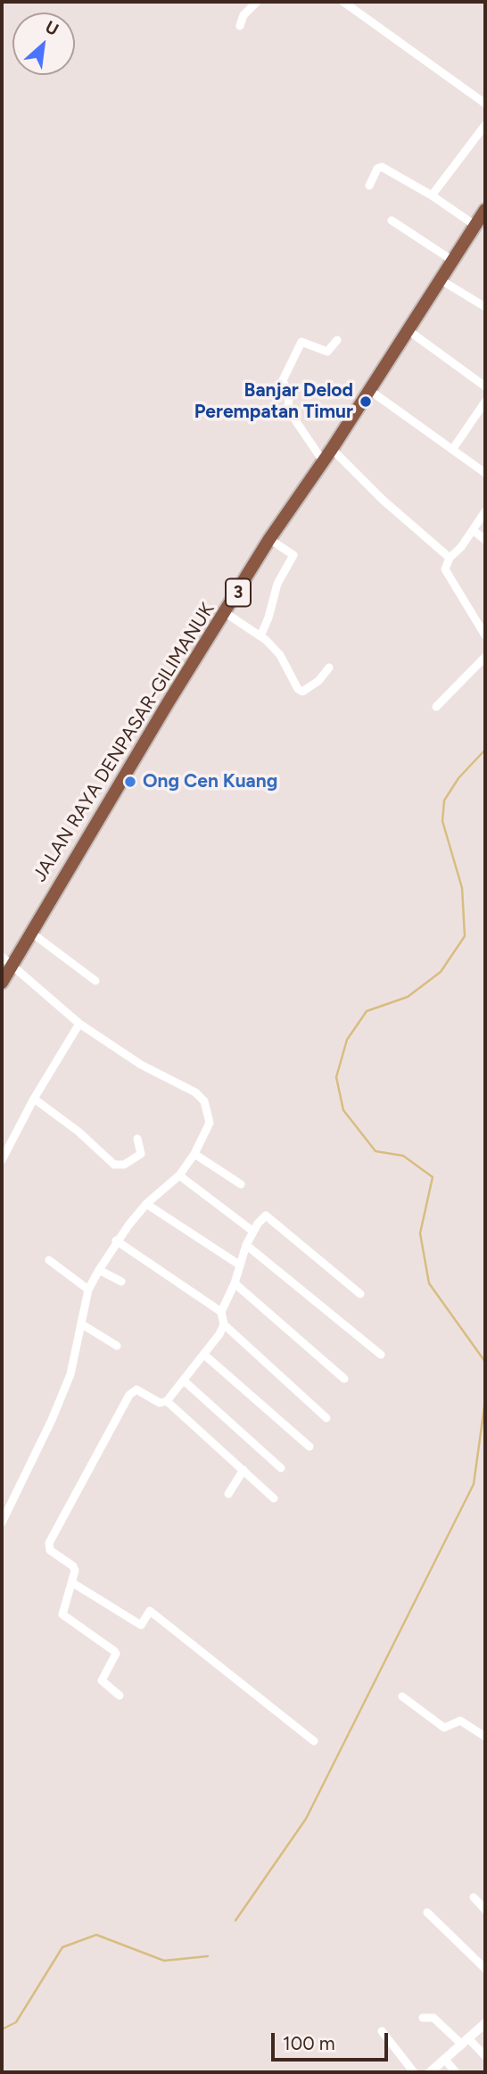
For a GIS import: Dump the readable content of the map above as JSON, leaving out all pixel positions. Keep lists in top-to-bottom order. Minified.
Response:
{"streets":{"highway":["3","JALAN RAYA DENPASAR-GILIMANUK"]},"places":["Banjar Delod Perempatan Timur","Ong Cen Kuang"],"scale_bar":"100 m","north":"top right"}
